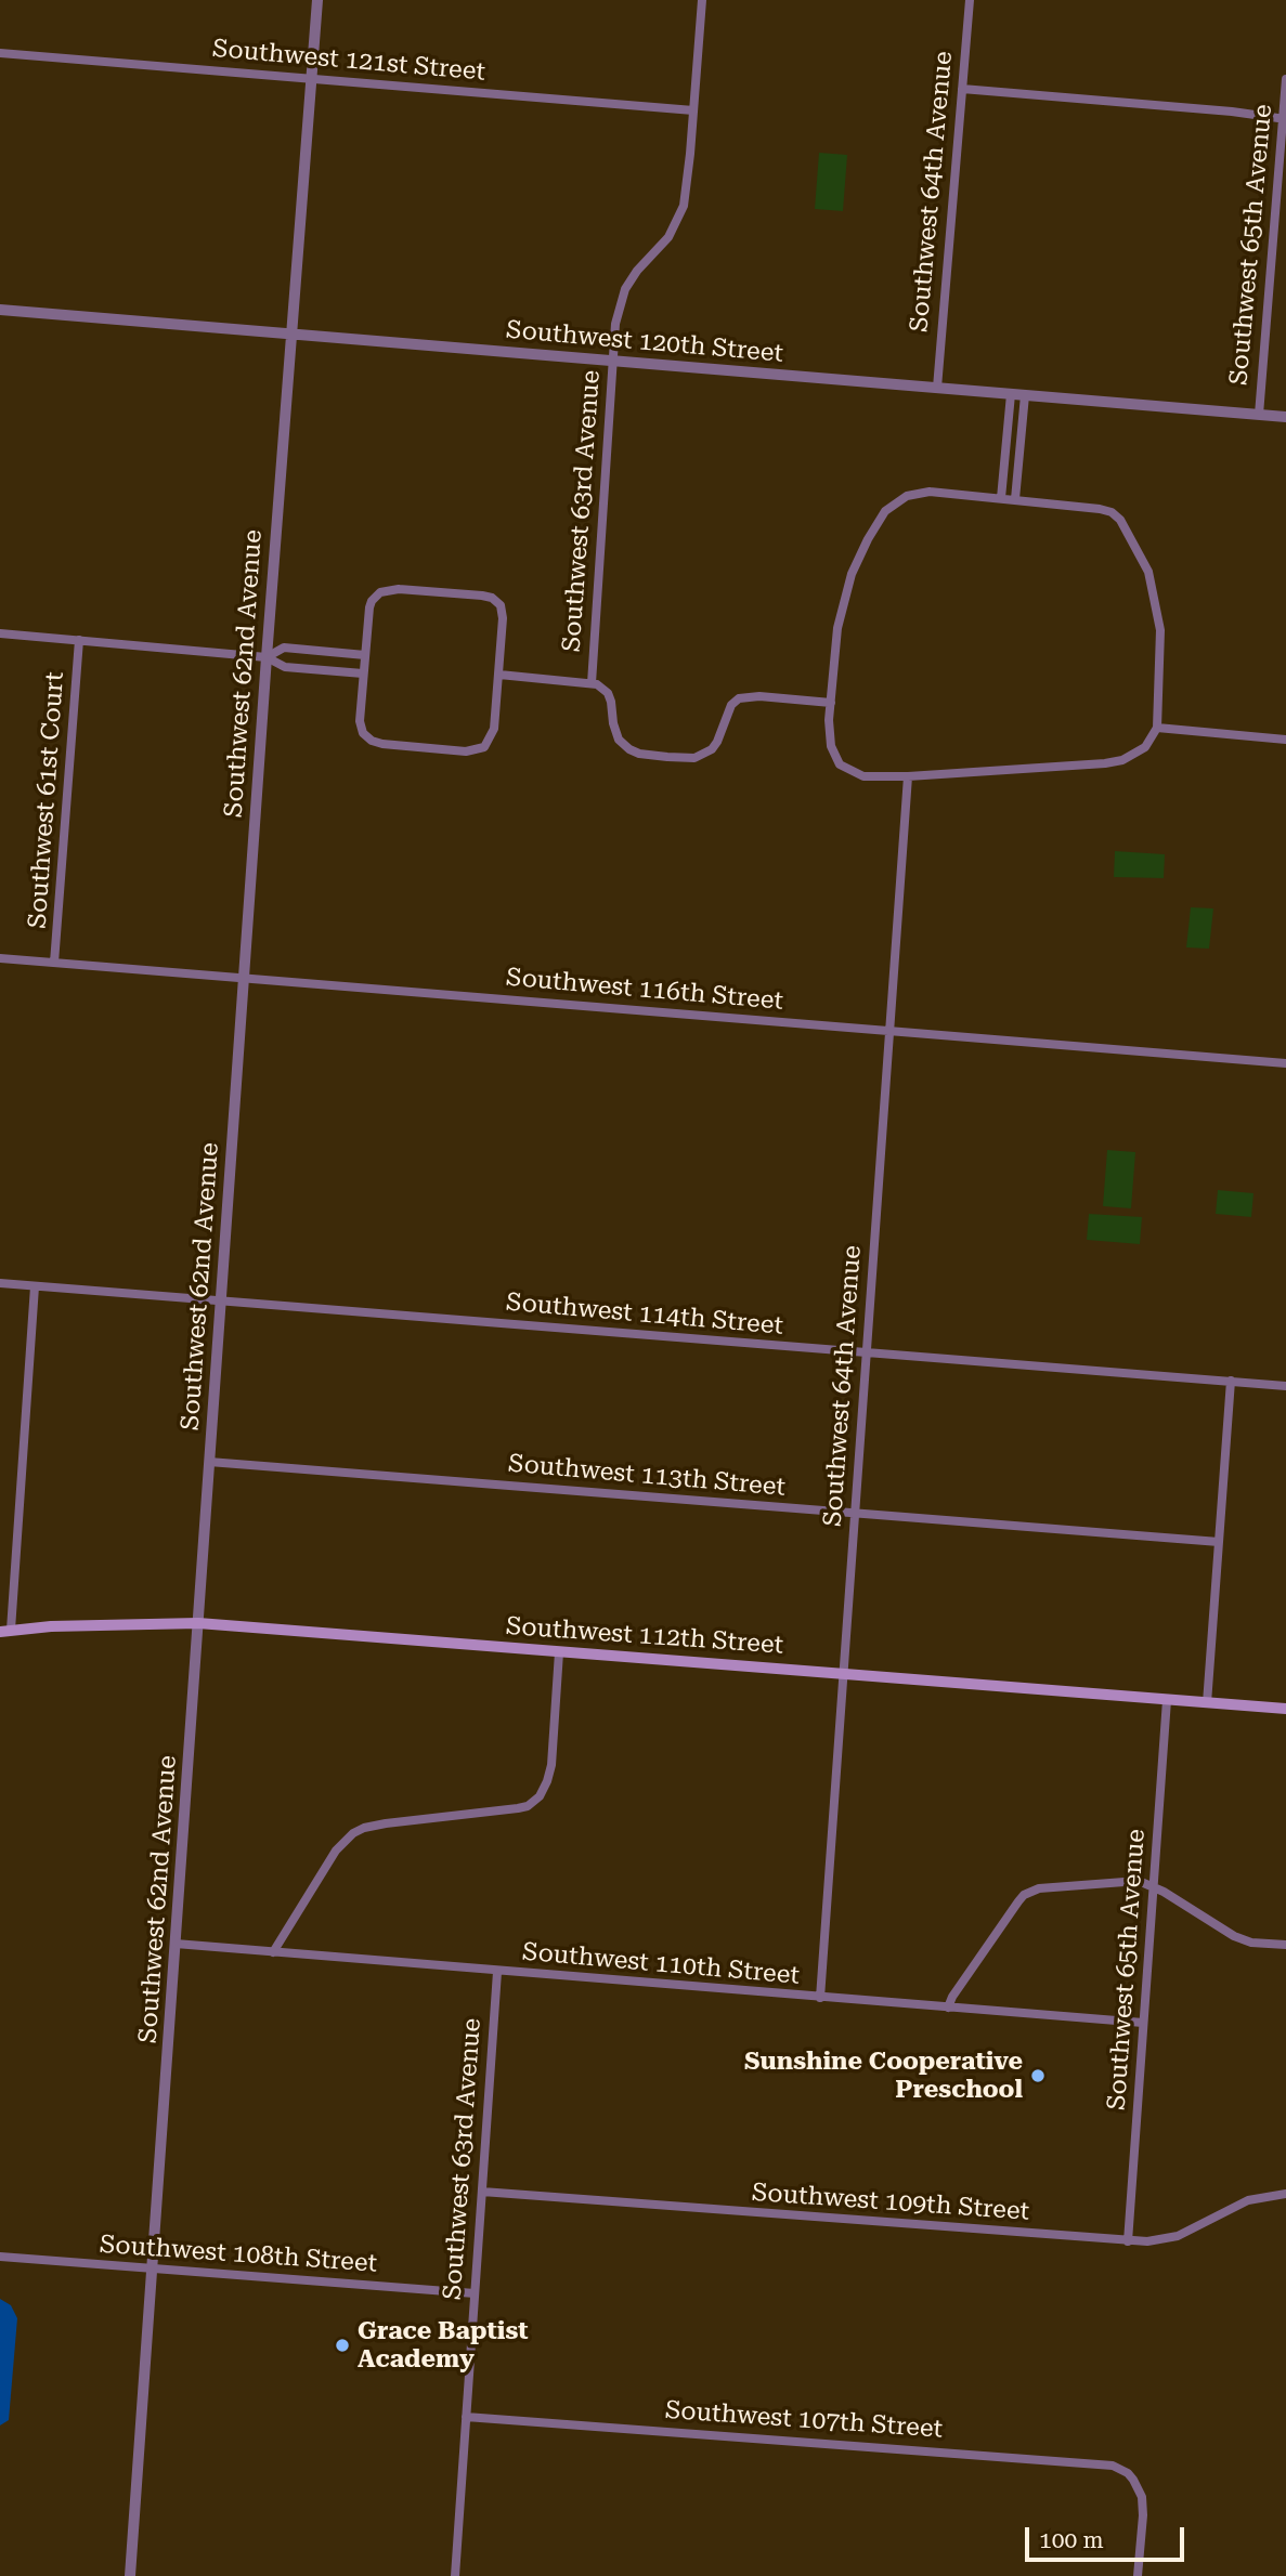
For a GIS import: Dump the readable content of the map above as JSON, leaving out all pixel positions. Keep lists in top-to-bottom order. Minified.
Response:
{"streets":{"main road":["Southwest 112th Street"],"street":["Southwest 121st Street","Southwest 64th Avenue","Southwest 65th Avenue","Southwest 120th Street","Southwest 63rd Avenue","Southwest 62nd Avenue","Southwest 61st Court","Southwest 116th Street","Southwest 114th Street","Southwest 113th Street","Southwest 110th Street","Southwest 109th Street","Southwest 108th Street","Southwest 107th Street"]},"crossings":[["Southwest 121st Street","Southwest 63rd Avenue"],["Southwest 121st Street","Southwest 62nd Avenue"],["Southwest 64th Avenue","Southwest 120th Street"],["Southwest 64th Avenue","Southwest 116th Street"],["Southwest 64th Avenue","Southwest 114th Street"],["Southwest 64th Avenue","Southwest 113th Street"],["Southwest 64th Avenue","Southwest 112th Street"],["Southwest 64th Avenue","Southwest 110th Street"],["Southwest 65th Avenue","Southwest 120th Street"],["Southwest 65th Avenue","Southwest 112th Street"],["Southwest 65th Avenue","Southwest 110th Street"],["Southwest 65th Avenue","Southwest 109th Street"],["Southwest 120th Street","Southwest 63rd Avenue"],["Southwest 120th Street","Southwest 62nd Avenue"],["Southwest 63rd Avenue","Southwest 110th Street"],["Southwest 63rd Avenue","Southwest 109th Street"],["Southwest 63rd Avenue","Southwest 108th Street"],["Southwest 63rd Avenue","Southwest 107th Street"],["Southwest 62nd Avenue","Southwest 116th Street"],["Southwest 62nd Avenue","Southwest 114th Street"],["Southwest 62nd Avenue","Southwest 113th Street"],["Southwest 62nd Avenue","Southwest 112th Street"],["Southwest 62nd Avenue","Southwest 110th Street"],["Southwest 62nd Avenue","Southwest 108th Street"],["Southwest 61st Court","Southwest 116th Street"]],"places":["Sunshine Cooperative Preschool","Grace Baptist Academy"],"scale_bar":"100 m"}
